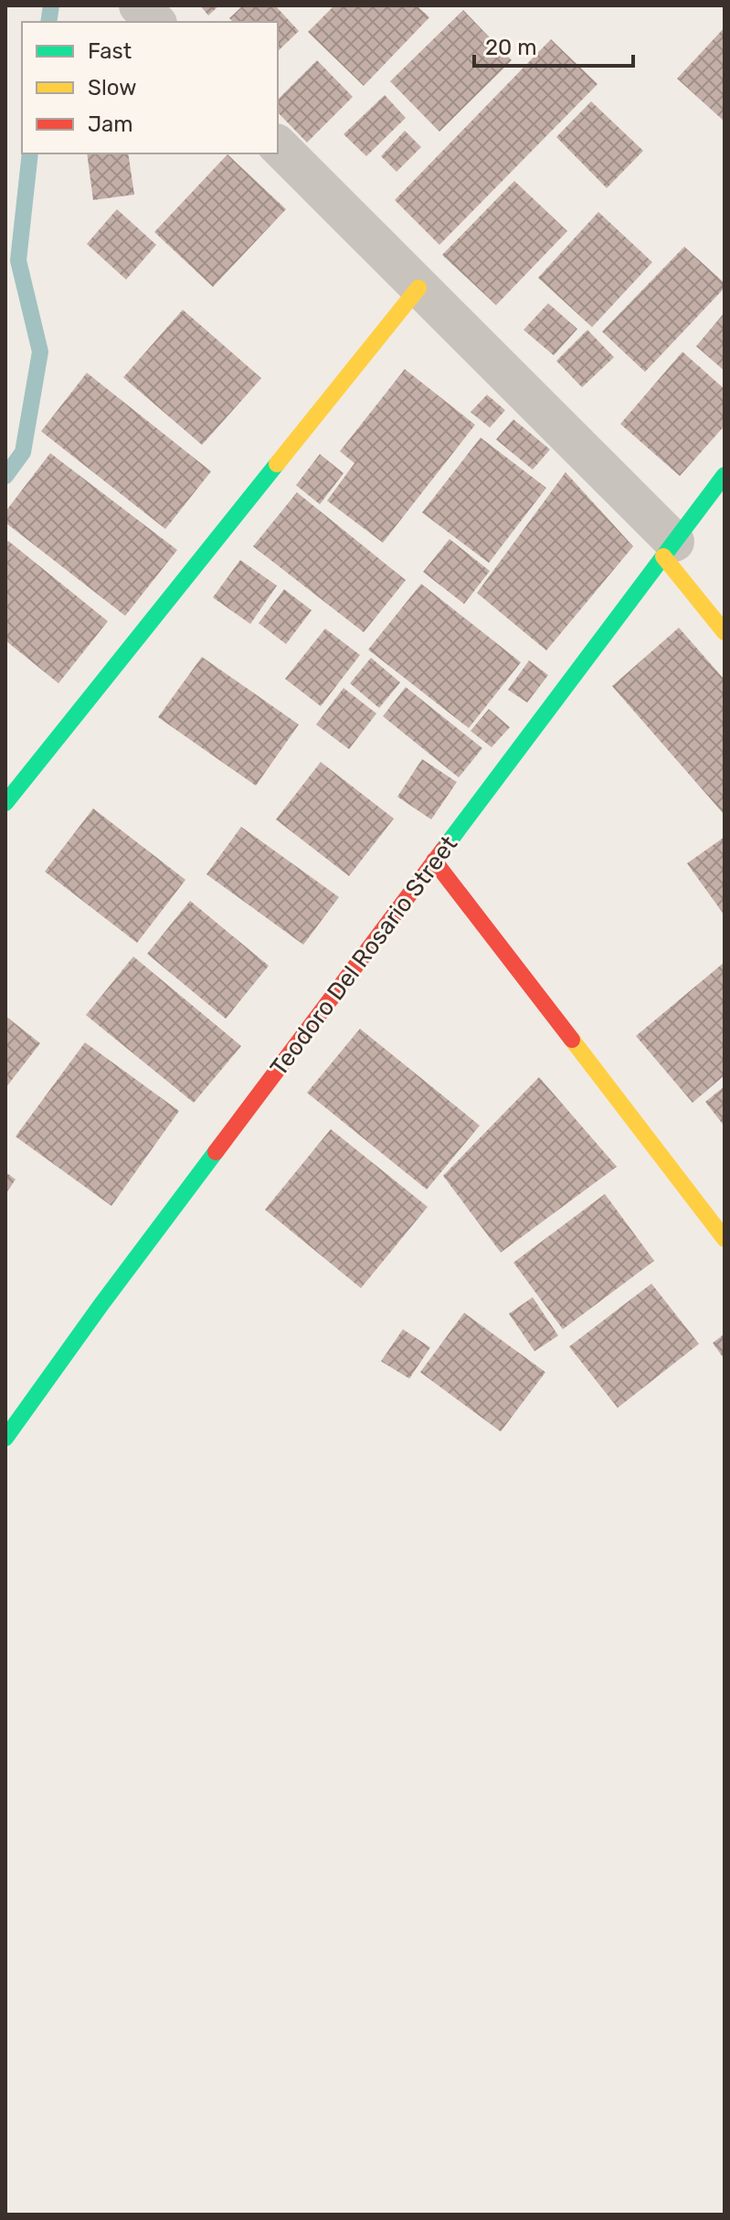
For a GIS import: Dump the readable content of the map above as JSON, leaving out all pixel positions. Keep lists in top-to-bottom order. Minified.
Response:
{"streets":{"street":["Teodoro Del Rosario Street"]},"legend":["Fast","Slow","Jam"],"scale_bar":"20 m"}
